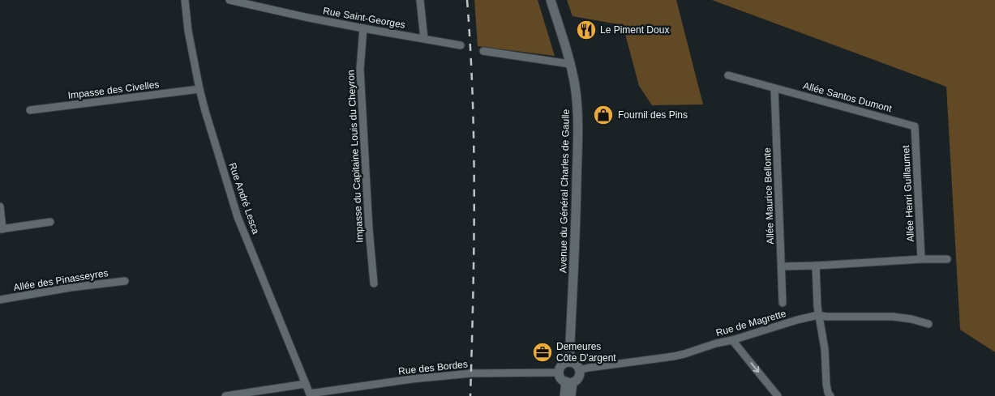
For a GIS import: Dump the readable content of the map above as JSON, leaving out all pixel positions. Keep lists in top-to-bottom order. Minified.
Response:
{"streets":{"main road":["Avenue du Général Charles de Gaulle"],"street":["Rue Saint-Georges","Impasse des Civelles","Allée Santos Dumont","Impasse du Capitaine Louis du Cheyron","Allée Henri Guillaumet","Allée Maurice Bellonte","Rue André Lesca","Allée des Pinasseyres","Rue de Magrette","Rue des Bordes"]},"crossings":[["Rue Saint-Georges","Impasse du Capitaine Louis du Cheyron"],["Impasse des Civelles","Rue André Lesca"],["Allée Santos Dumont","Allée Henri Guillaumet"],["Allée Santos Dumont","Allée Maurice Bellonte"],["Avenue du Général Charles de Gaulle","Rue de Magrette"],["Avenue du Général Charles de Gaulle","Rue des Bordes"],["Rue André Lesca","Rue des Bordes"],["Rue de Magrette","Rue des Bordes"]],"places":{"restaurant":["Le Piment Doux"],"shop":["Fournil des Pins"],"office":["Demeures Côte D'argent"]}}
